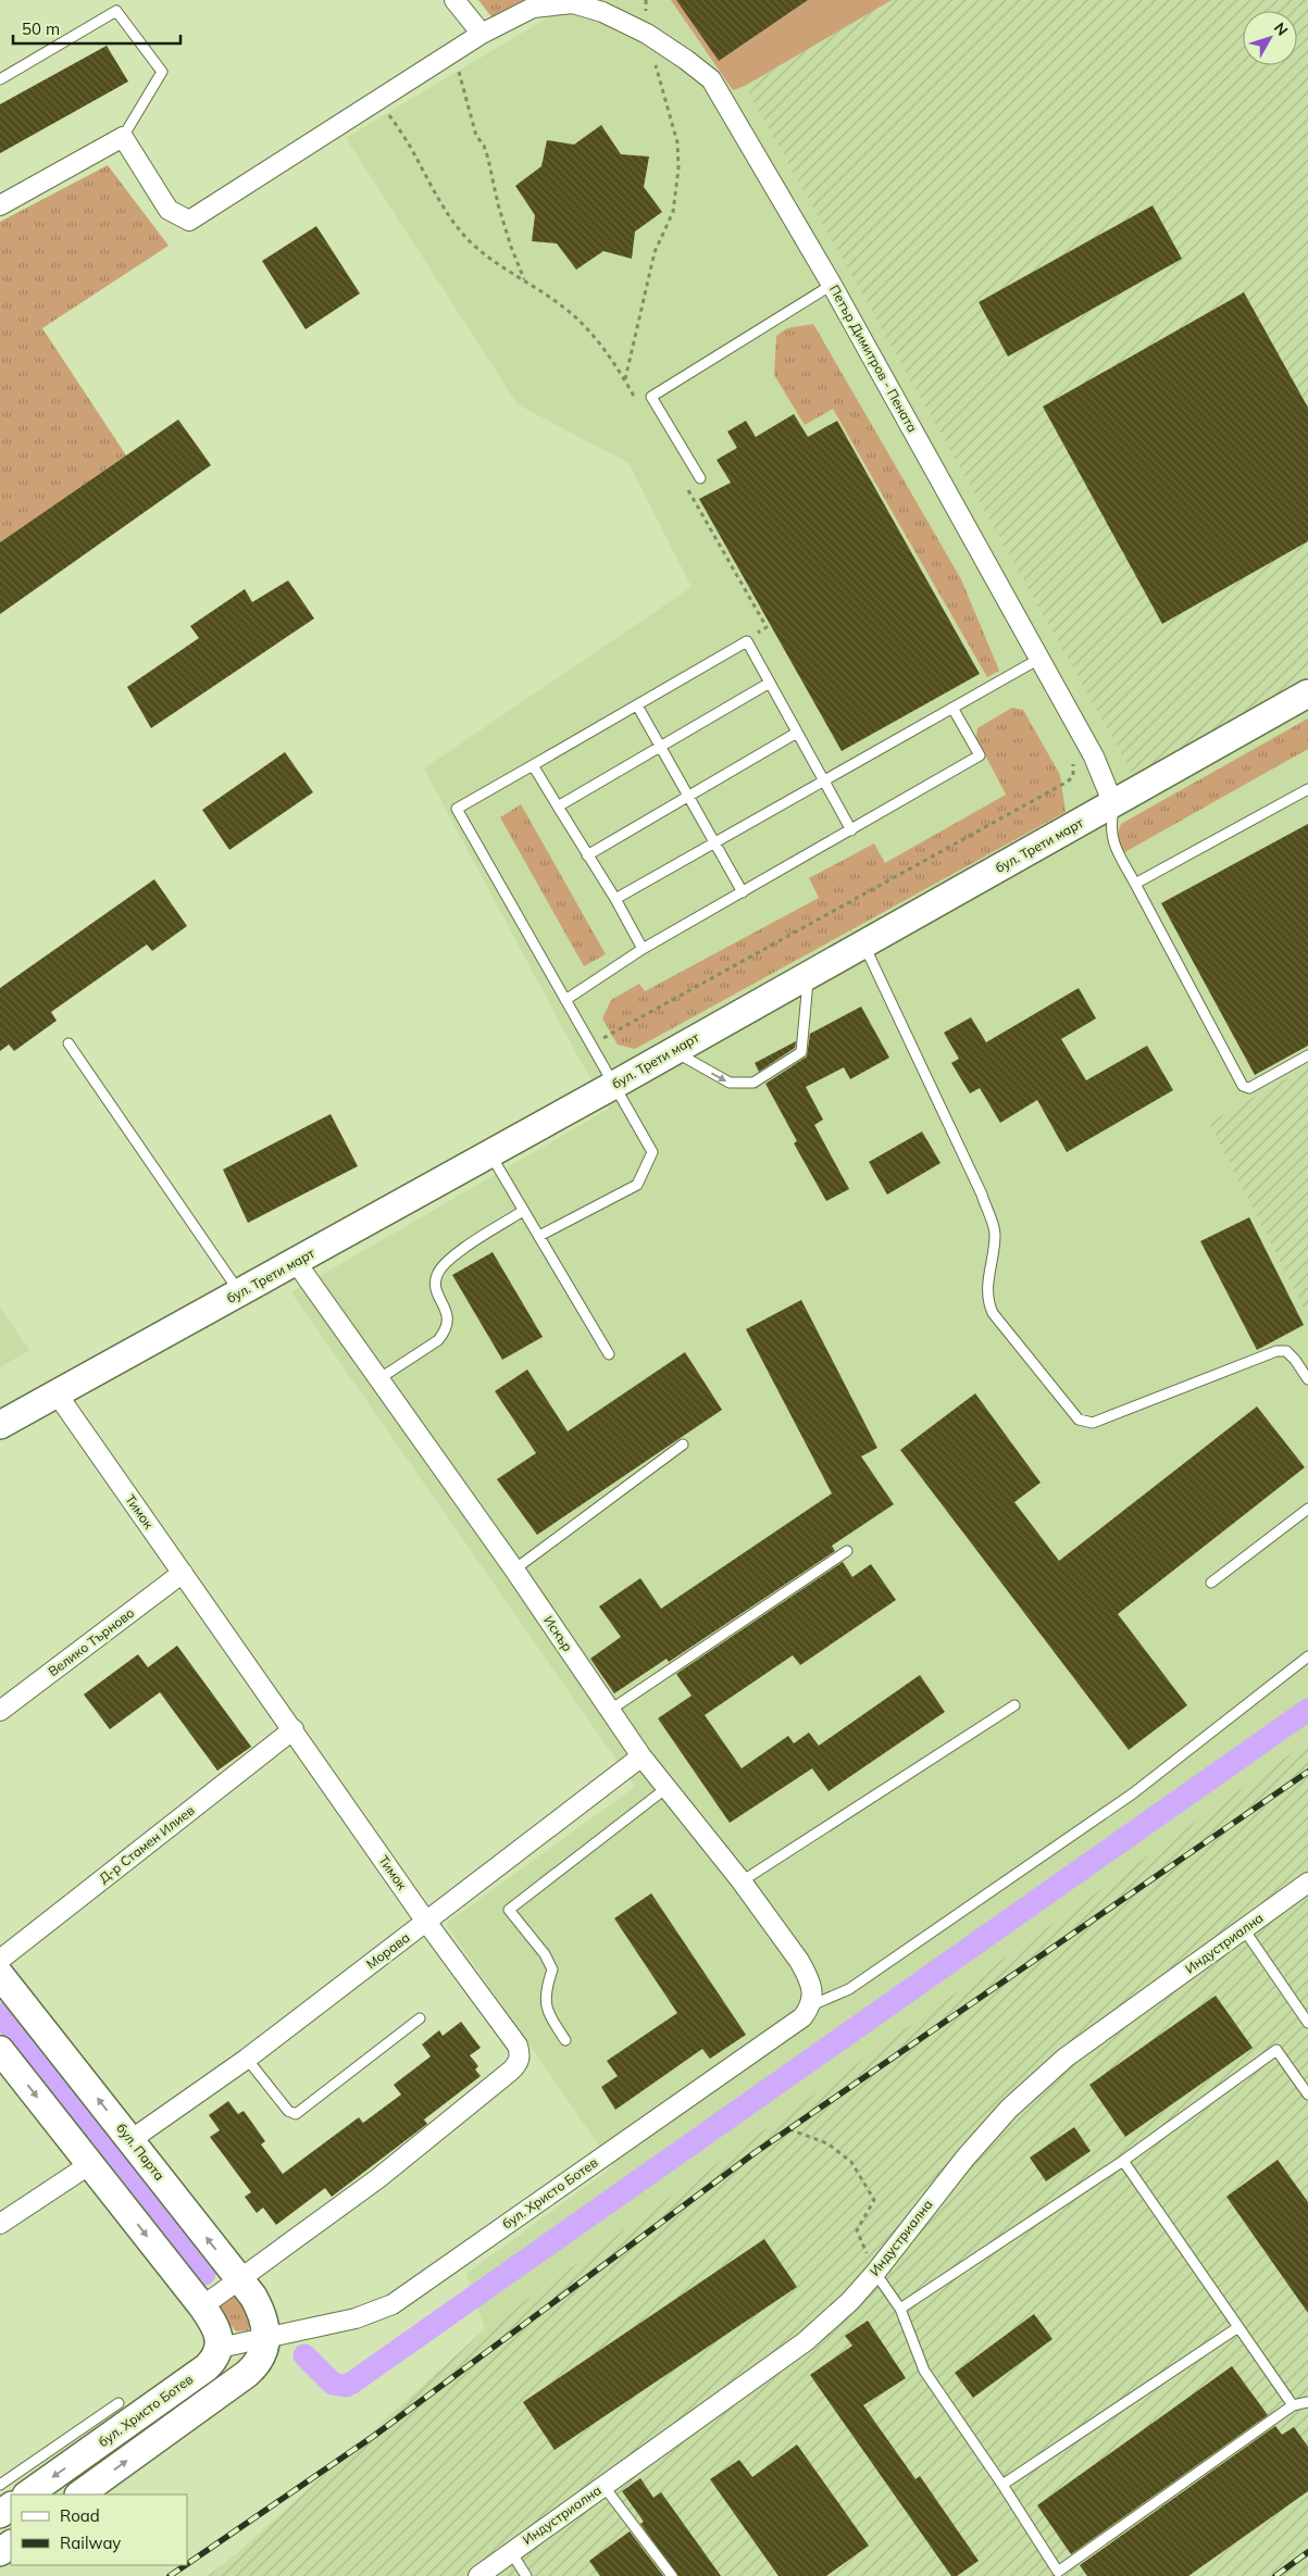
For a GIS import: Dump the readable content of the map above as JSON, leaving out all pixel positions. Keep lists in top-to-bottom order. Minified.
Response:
{"streets":{"main road":["бул. Трети март","бул. Парта","бул. Христо Ботев"],"street":["Петър Димитров - Пената","Тимок","Искър","Велико Търново","Д-р Стамен Илиев","Индустриална","Морава"]},"crossings":[["Петър Димитров - Пената","бул. Трети март"],["бул. Трети март","Тимок"],["бул. Трети март","Искър"],["Тимок","Велико Търново"],["Тимок","Д-р Стамен Илиев"],["Тимок","Морава"],["Тимок","бул. Парта"],["Искър","Морава"],["Искър","бул. Христо Ботев"],["Морава","бул. Парта"],["бул. Парта","бул. Христо Ботев"]],"legend":["Road","Railway"],"scale_bar":"50 m","north":"top right"}
